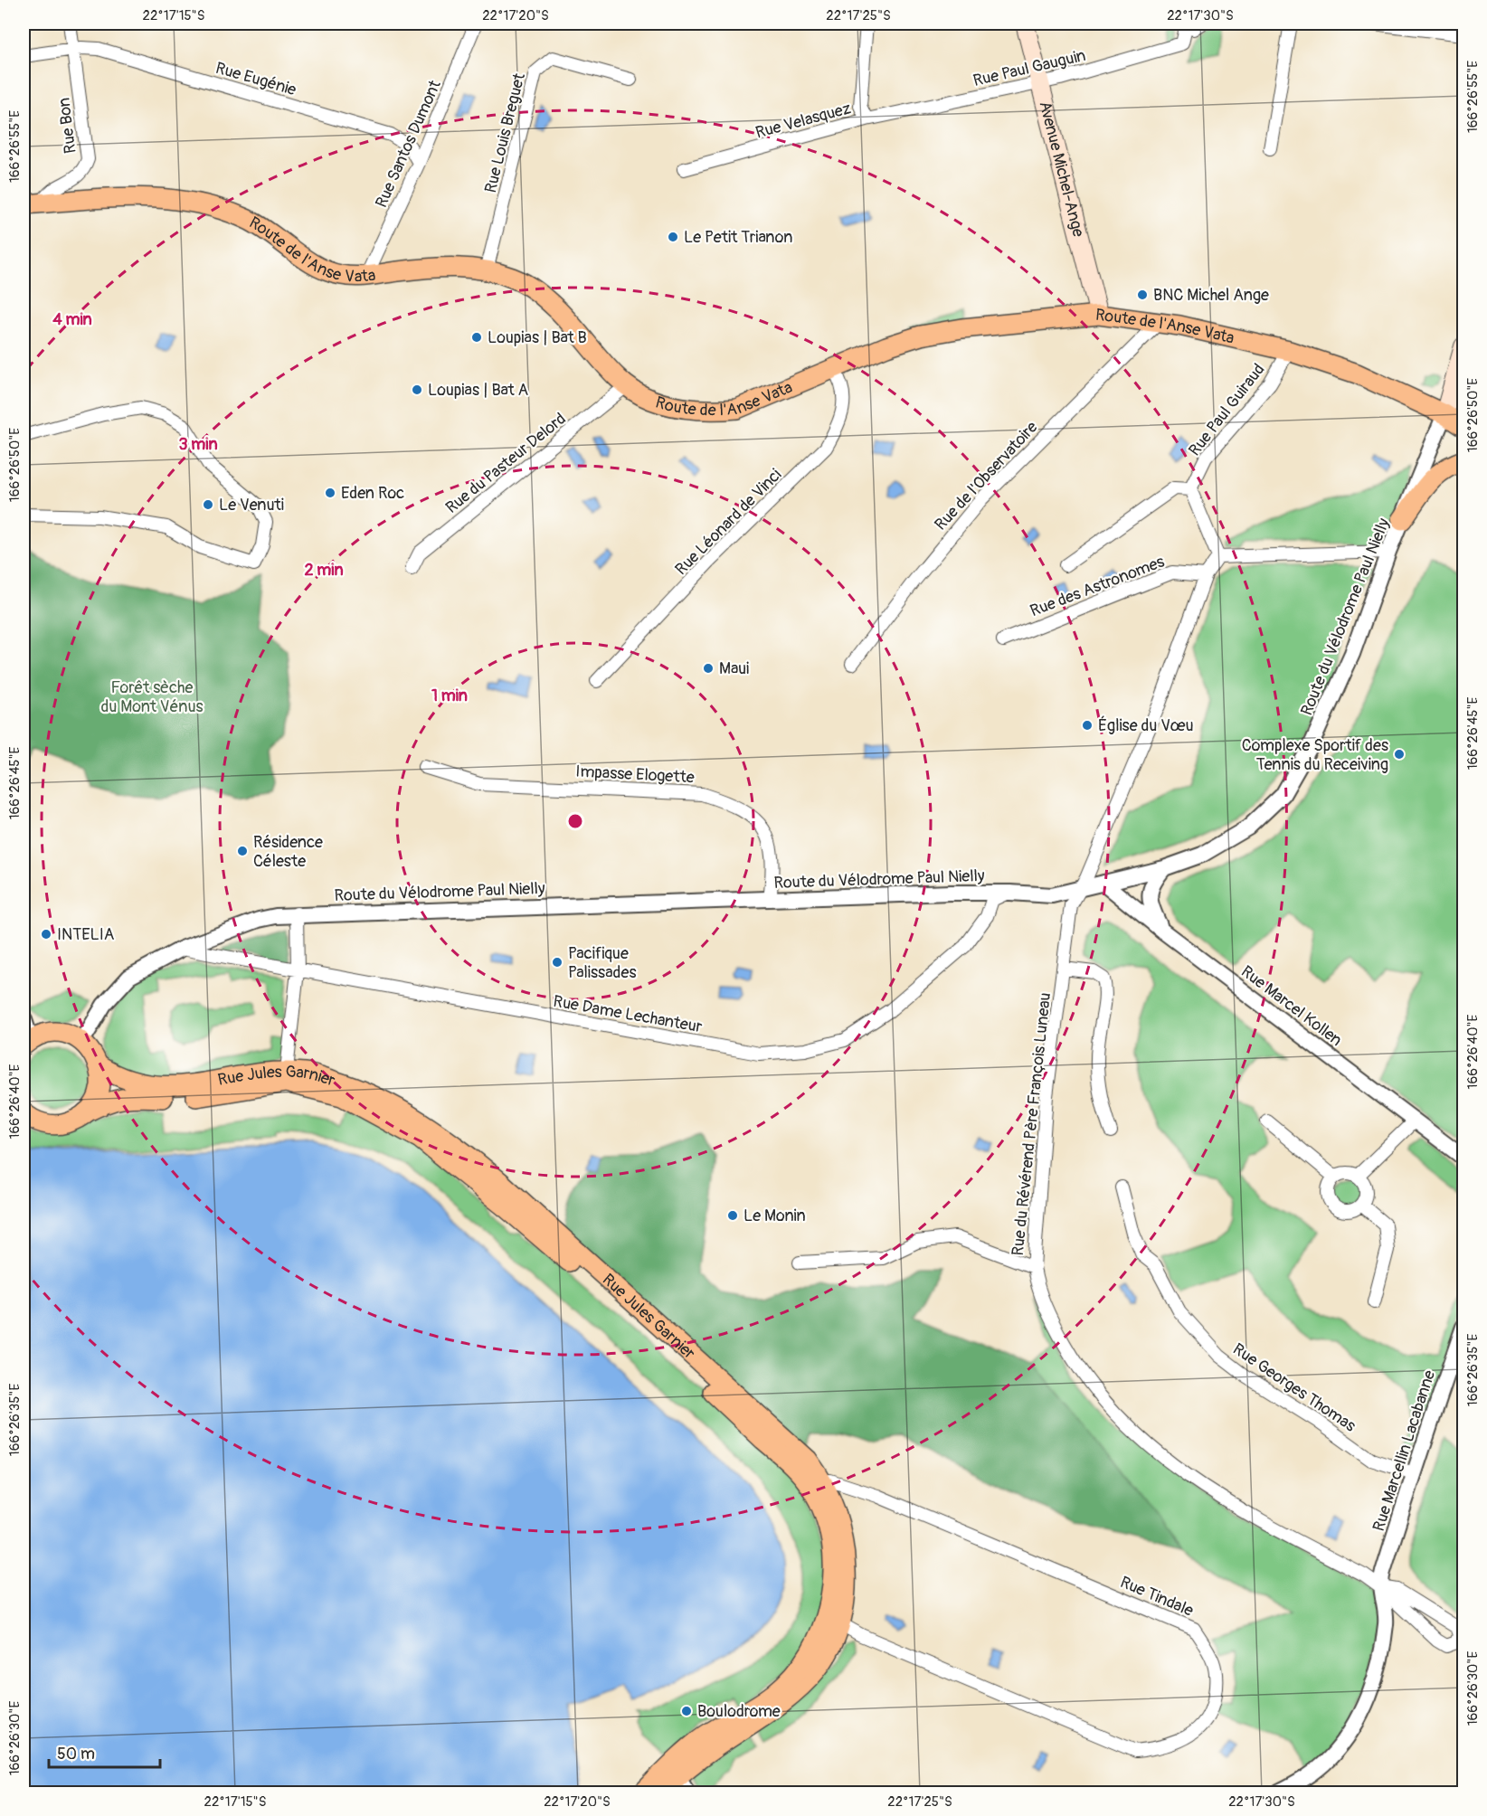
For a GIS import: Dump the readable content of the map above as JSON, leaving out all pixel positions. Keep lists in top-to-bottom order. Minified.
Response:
{"streets":{"main road":["Avenue Michel-Ange","Route de l'Anse Vata","Rue Jules Garnier"],"street":["Rue Paul Gauguin","Rue Eugénie","Rue Velasquez","Rue Bon","Rue Louis Breguet","Rue Santos Dumont","Rue Paul Guiraud","Rue du Pasteur Delord","Rue de l'Observatoire","Rue Léonard de Vinci","Rue des Astronomes","Route du Vélodrome Paul Nielly","Impasse Elogette","Rue Marcel Kollen","Rue Dame Lechanteur","Rue du Révérend Père François Luneau","Rue Georges Thomas","Rue Marcellin Lacabanne","Rue Tindale"]},"crossings":[["Rue Paul Gauguin","Rue Velasquez"],["Rue Paul Gauguin","Avenue Michel-Ange"],["Rue Eugénie","Rue Bon"],["Rue Eugénie","Rue Santos Dumont"],["Rue Bon","Route de l'Anse Vata"],["Rue Louis Breguet","Route de l'Anse Vata"],["Rue Santos Dumont","Route de l'Anse Vata"],["Avenue Michel-Ange","Route de l'Anse Vata"],["Route de l'Anse Vata","Rue Paul Guiraud"],["Route de l'Anse Vata","Rue du Pasteur Delord"],["Route de l'Anse Vata","Rue de l'Observatoire"],["Route de l'Anse Vata","Rue Léonard de Vinci"],["Route de l'Anse Vata","Route du Vélodrome Paul Nielly"],["Rue des Astronomes","Rue du Révérend Père François Luneau"],["Route du Vélodrome Paul Nielly","Impasse Elogette"],["Route du Vélodrome Paul Nielly","Rue Marcel Kollen"],["Route du Vélodrome Paul Nielly","Rue Dame Lechanteur"],["Route du Vélodrome Paul Nielly","Rue du Révérend Père François Luneau"],["Rue Jules Garnier","Rue Tindale"],["Rue du Révérend Père François Luneau","Rue Marcellin Lacabanne"],["Rue Georges Thomas","Rue Marcellin Lacabanne"]],"parks":["Forêt sèche du Mont Vénus"],"places":["Le Petit Trianon","BNC Michel Ange","Loupias | Bat B","Loupias | Bat A","Eden Roc","Le Venuti","Maui","Église du Vœu","Complexe Sportif des Tennis du Receiving","Résidence Céleste","INTELIA","Pacifique Palissades","Le Monin","Boulodrome"],"scale_bar":"50 m","coordinates":["22°17'15\"S","22°17'20\"S","22°17'25\"S","22°17'30\"S","166°26'55\"E","166°26'50\"E","166°26'45\"E","166°26'40\"E","166°26'35\"E","166°26'30\"E"],"rings":["4 min","3 min","2 min","1 min"]}
